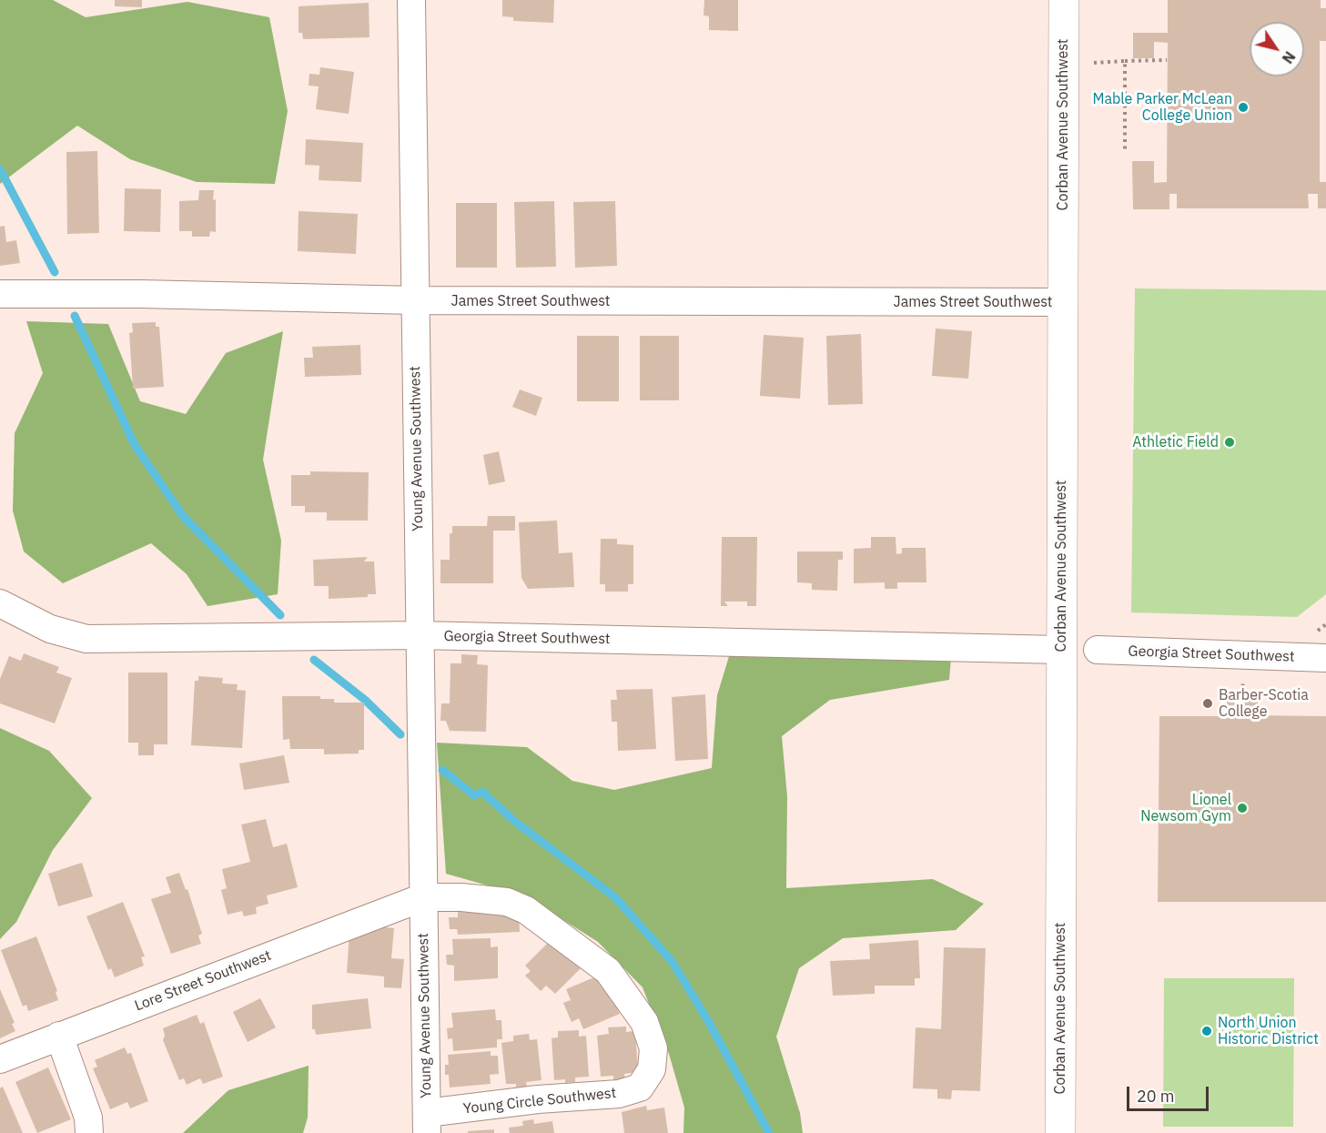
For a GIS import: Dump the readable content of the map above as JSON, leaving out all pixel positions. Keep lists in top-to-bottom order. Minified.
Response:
{"streets":{"street":["Corban Avenue Southwest","James Street Southwest","Young Avenue Southwest","Georgia Street Southwest","Lore Street Southwest","Young Circle Southwest"]},"crossings":[["Corban Avenue Southwest","James Street Southwest"],["Corban Avenue Southwest","Georgia Street Southwest"],["James Street Southwest","Young Avenue Southwest"],["Young Avenue Southwest","Georgia Street Southwest"],["Young Avenue Southwest","Lore Street Southwest"],["Young Avenue Southwest","Young Circle Southwest"],["Lore Street Southwest","Young Circle Southwest"]],"places":["Mable Parker McLean College Union","Athletic Field","Barber-Scotia College","Lionel Newsom Gym","North Union Historic District"],"scale_bar":"20 m","north":"bottom right"}
